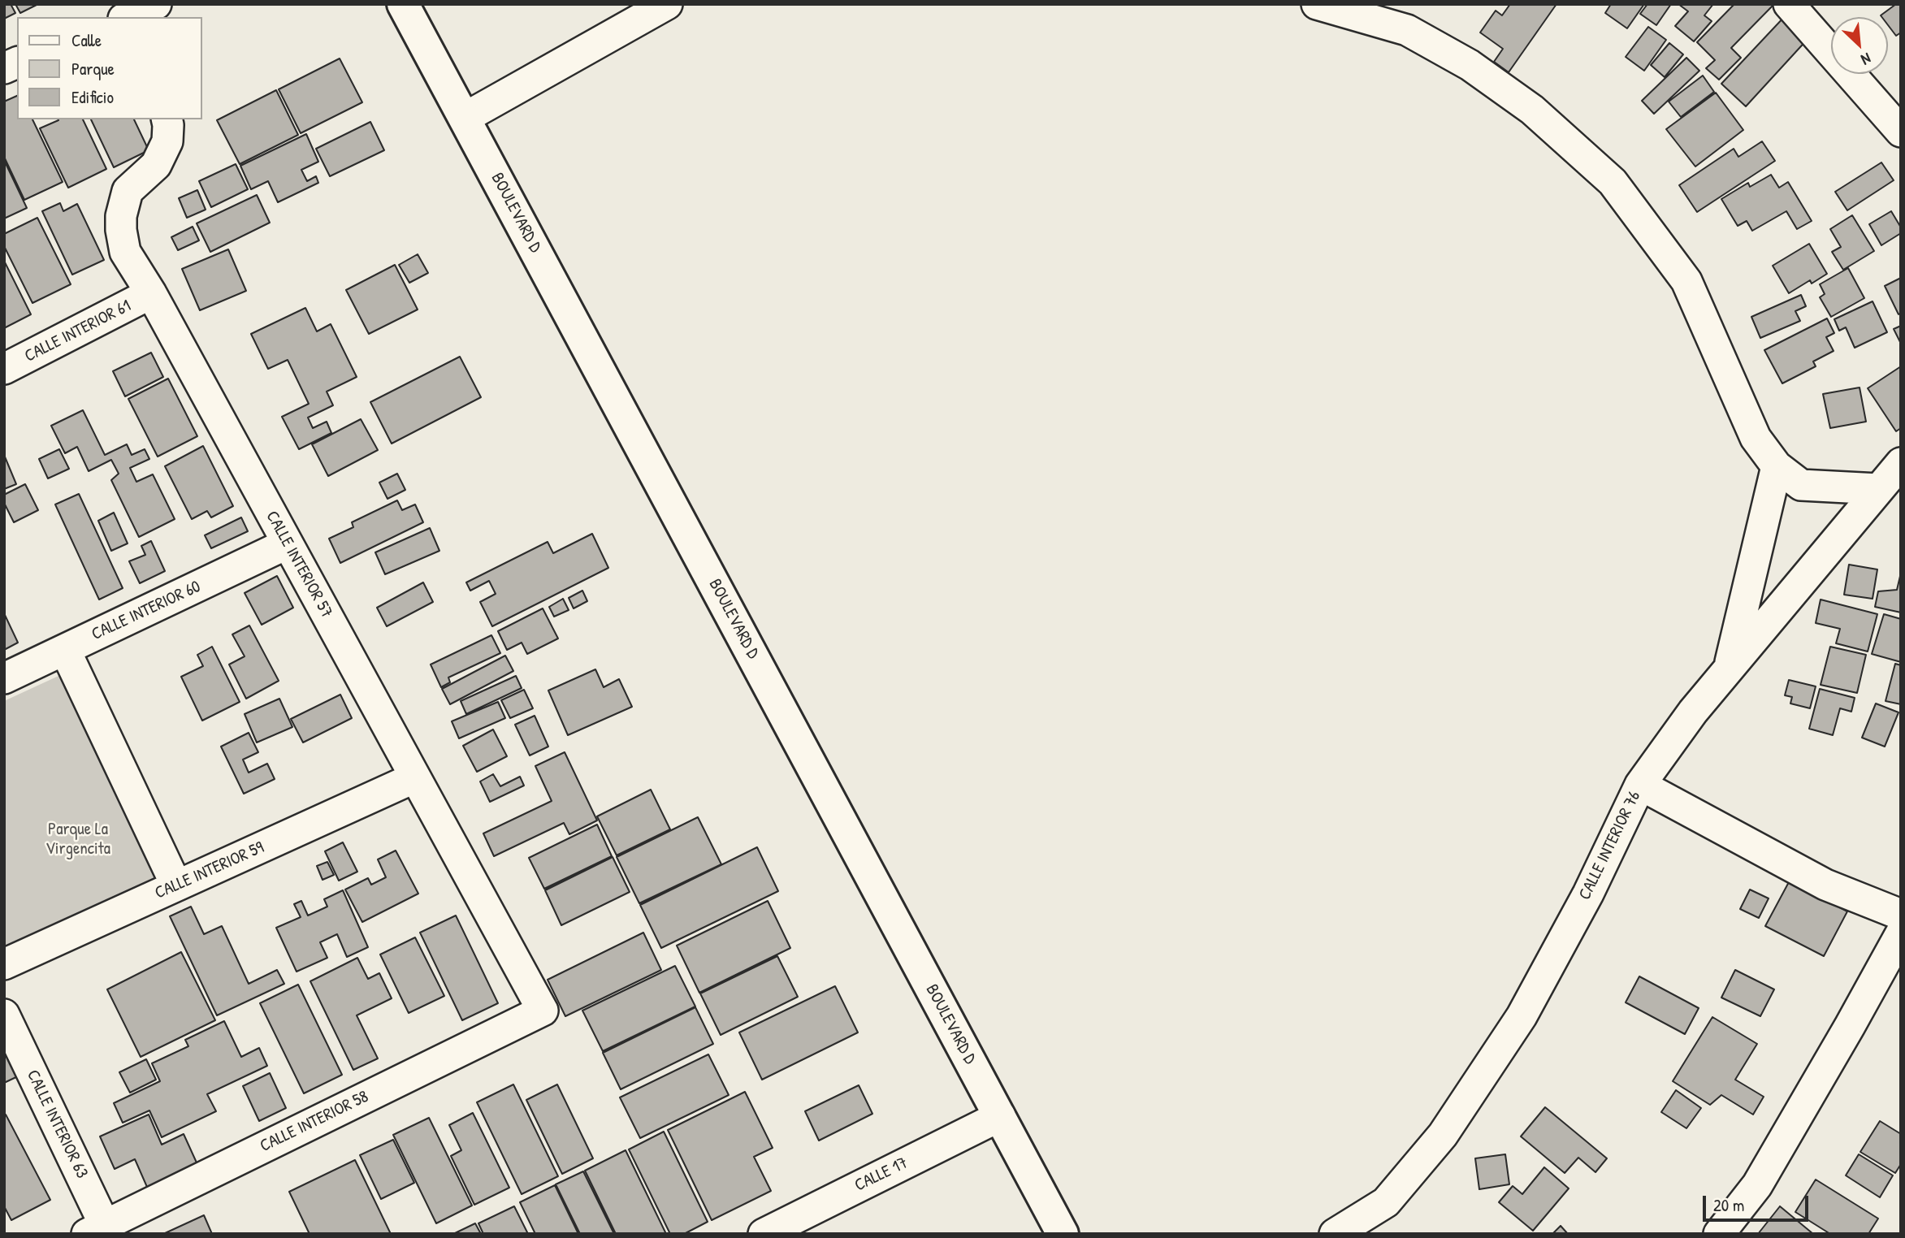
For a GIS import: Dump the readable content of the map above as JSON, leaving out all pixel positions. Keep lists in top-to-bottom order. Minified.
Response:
{"streets":{"street":["BOULEVARD D","CALLE INTERIOR 61","CALLE INTERIOR 57","CALLE INTERIOR 60","CALLE INTERIOR 76","CALLE INTERIOR 59","CALLE INTERIOR 58","CALLE INTERIOR 63","CALLE 17"]},"crossings":[["BOULEVARD D","CALLE 17"],["CALLE INTERIOR 61","CALLE INTERIOR 57"],["CALLE INTERIOR 57","CALLE INTERIOR 60"],["CALLE INTERIOR 57","CALLE INTERIOR 59"],["CALLE INTERIOR 57","CALLE INTERIOR 58"],["CALLE INTERIOR 58","CALLE INTERIOR 63"]],"parks":["Parque La Virgencita"],"legend":["Calle","Parque","Edificio"],"scale_bar":"20 m","north":"bottom right"}
